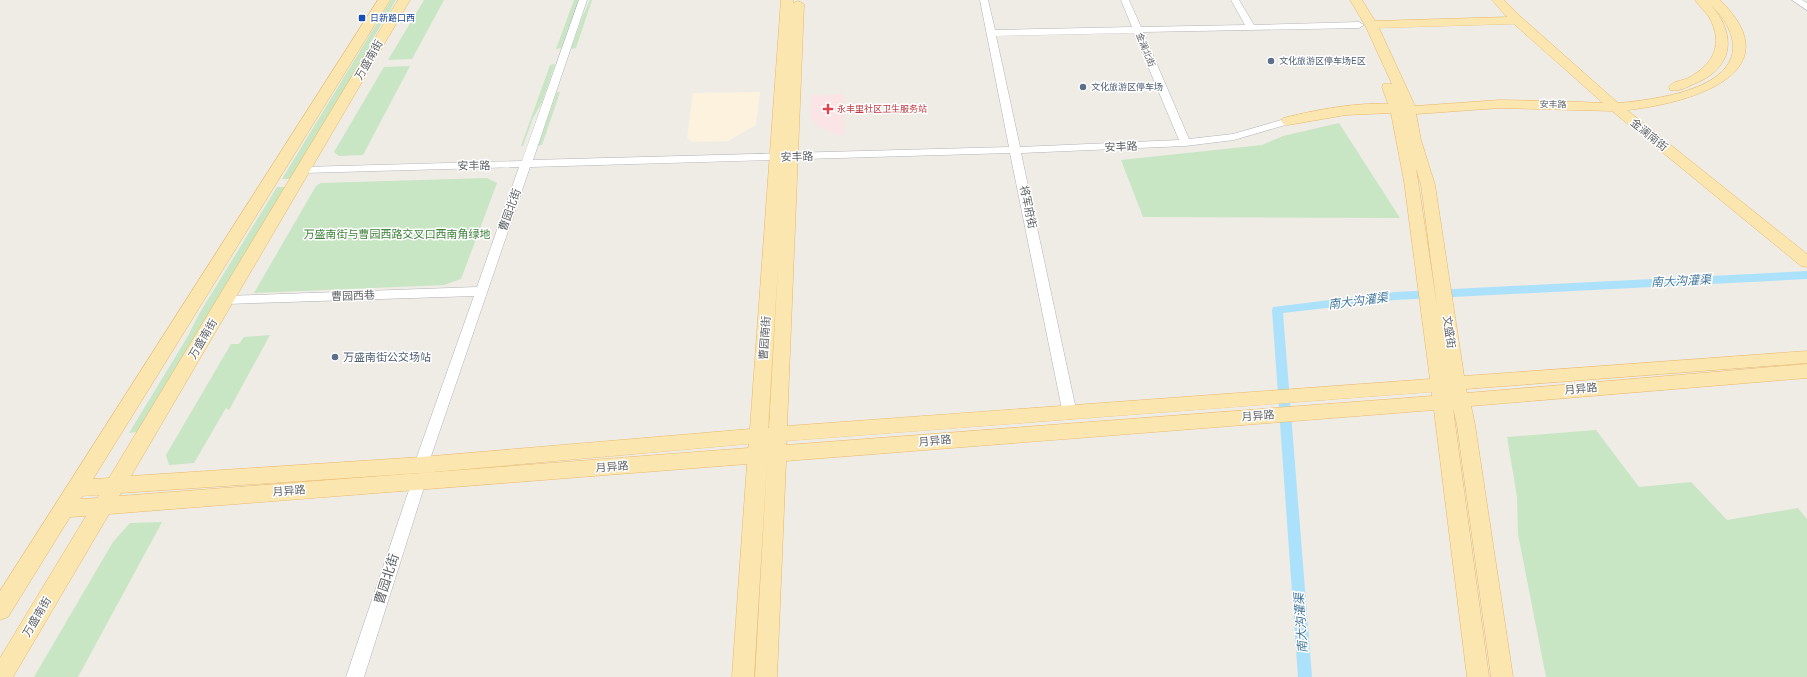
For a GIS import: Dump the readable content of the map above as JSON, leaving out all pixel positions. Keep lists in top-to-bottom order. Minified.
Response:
{"streets":{"main road":["万盛南街","安丰路","金澜南街","文盛街","曹园南街","月异路"],"street":["金澜北街","将军府街","曹园北街","曹园西巷"]},"crossings":[["金澜北街","安丰路"],["万盛南街","安丰路"],["万盛南街","曹园西巷"],["万盛南街","月异路"],["安丰路","金澜南街"],["安丰路","将军府街"],["安丰路","曹园北街"],["安丰路","文盛街"],["安丰路","曹园南街"],["将军府街","月异路"],["曹园北街","曹园西巷"],["曹园北街","月异路"],["文盛街","月异路"],["曹园南街","月异路"]],"water":["南大沟灌渠"],"parks":["万盛南街与曹园西路交叉口西南角绿地"],"places":{"transit":["日新路口西"],"other":["文化旅游区停车场E区","文化旅游区停车场","万盛南街公交场站"],"health":["永丰里社区卫生服务站"]}}
